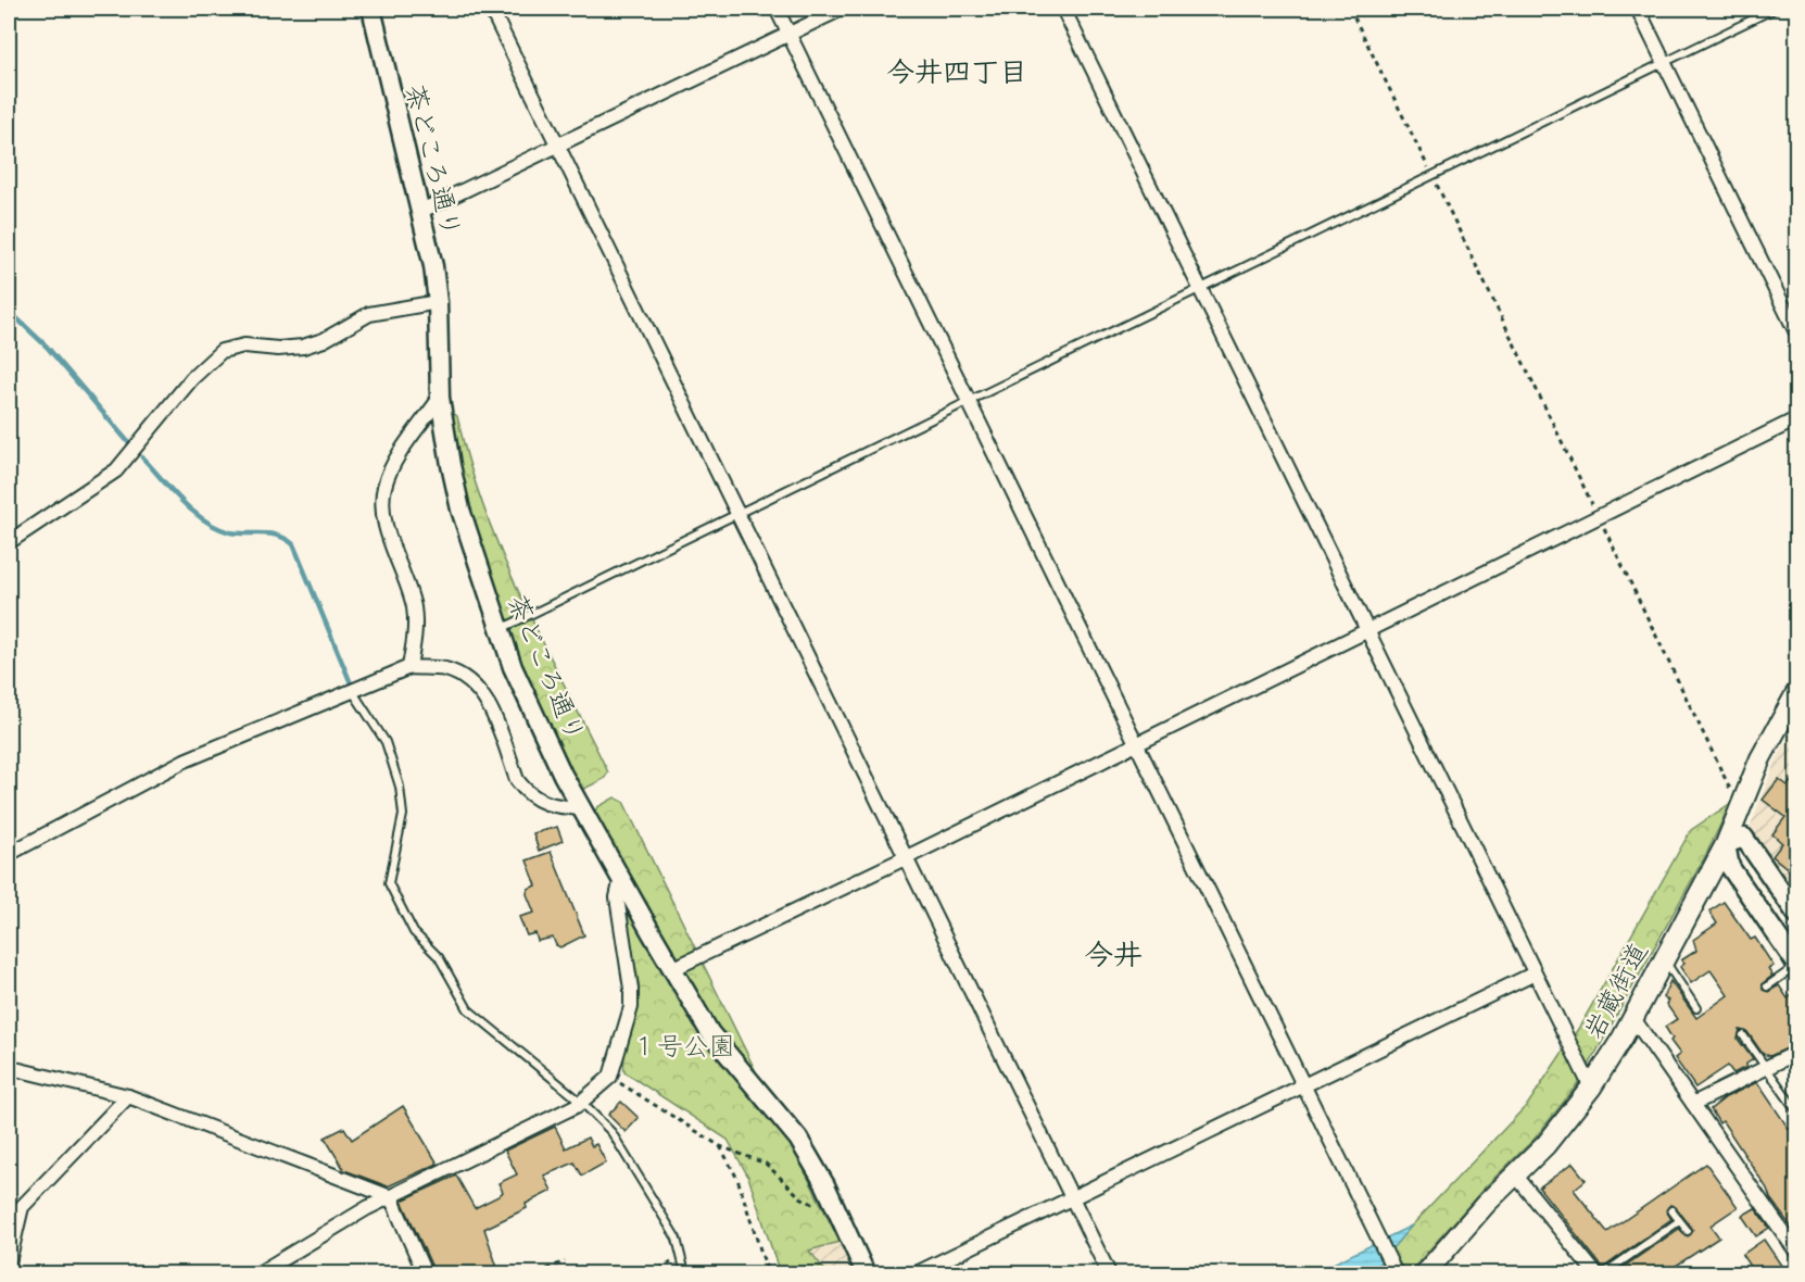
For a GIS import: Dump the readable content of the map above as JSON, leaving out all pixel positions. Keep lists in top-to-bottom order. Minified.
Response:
{"streets":{"main road":["岩蔵街道"],"street":["茶どころ通り"]},"districts":["今井四丁目","今井"],"parks":["１号公園"]}
